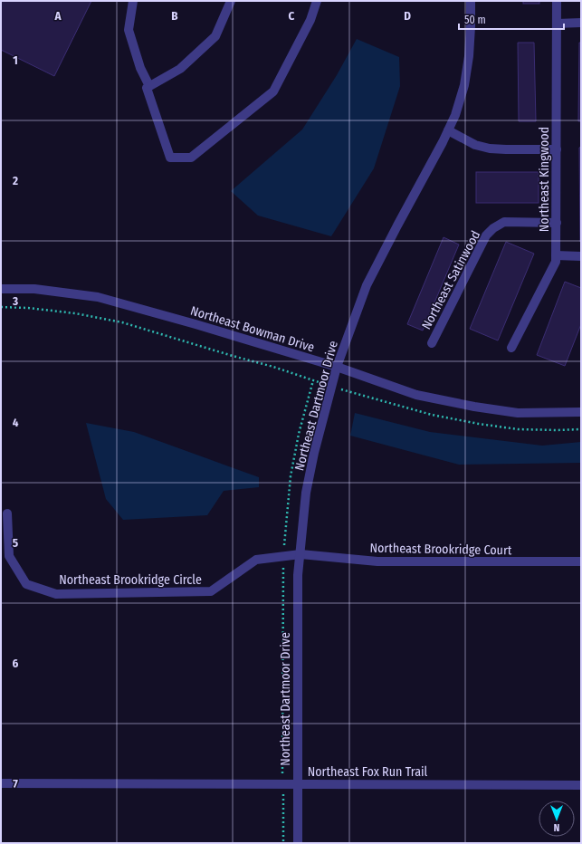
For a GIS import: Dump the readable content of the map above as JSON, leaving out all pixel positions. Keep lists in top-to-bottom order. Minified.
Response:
{"streets":{"street":["Northeast Kingwood","Northeast Satinwood","Northeast Bowman Drive","Northeast Dartmoor Drive","Northeast Brookridge Court","Northeast Brookridge Circle","Northeast Fox Run Trail"]},"crossings":[["Northeast Kingwood","Northeast Satinwood"],["Northeast Bowman Drive","Northeast Dartmoor Drive"],["Northeast Dartmoor Drive","Northeast Brookridge Court"],["Northeast Dartmoor Drive","Northeast Brookridge Circle"],["Northeast Dartmoor Drive","Northeast Fox Run Trail"],["Northeast Brookridge Court","Northeast Brookridge Circle"]],"scale_bar":"50 m","north":"bottom","grid":{"columns":["A","B","C","D"],"rows":["1","2","3","4","5","6","7"]}}
